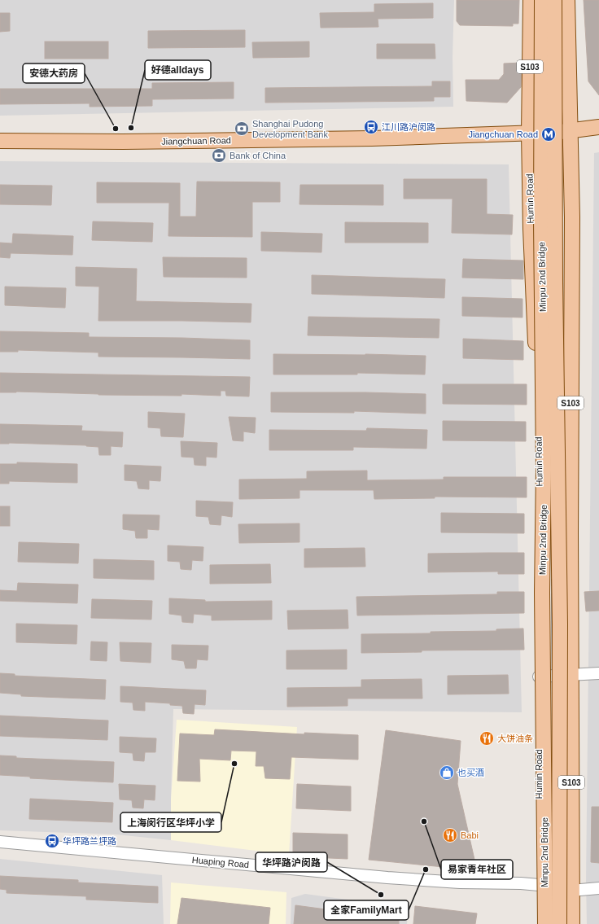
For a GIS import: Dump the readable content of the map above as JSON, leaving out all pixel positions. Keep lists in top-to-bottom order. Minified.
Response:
{"streets":{"main road":["S103","Jiangchuan Road","Humin Road","Minpu 2nd Bridge"],"street":["Huaping Road"]},"crossings":[["S103","Jiangchuan Road"],["S103","Huaping Road"],["Jiangchuan Road","Humin Road"],["Humin Road","Huaping Road"]],"places":{"bus stop":["江川路沪闵路","华坪路兰坪路"],"other":["好德alldays","安德大药房","上海闵行区华坪小学","易家青年社区","全家FamilyMart","华坪路沪闵路"],"bank":["Shanghai Pudong Development Bank","Bank of China"],"metro station":["Jiangchuan Road"],"restaurant":["大饼油条","Babi"],"shop":["也买酒"]}}
